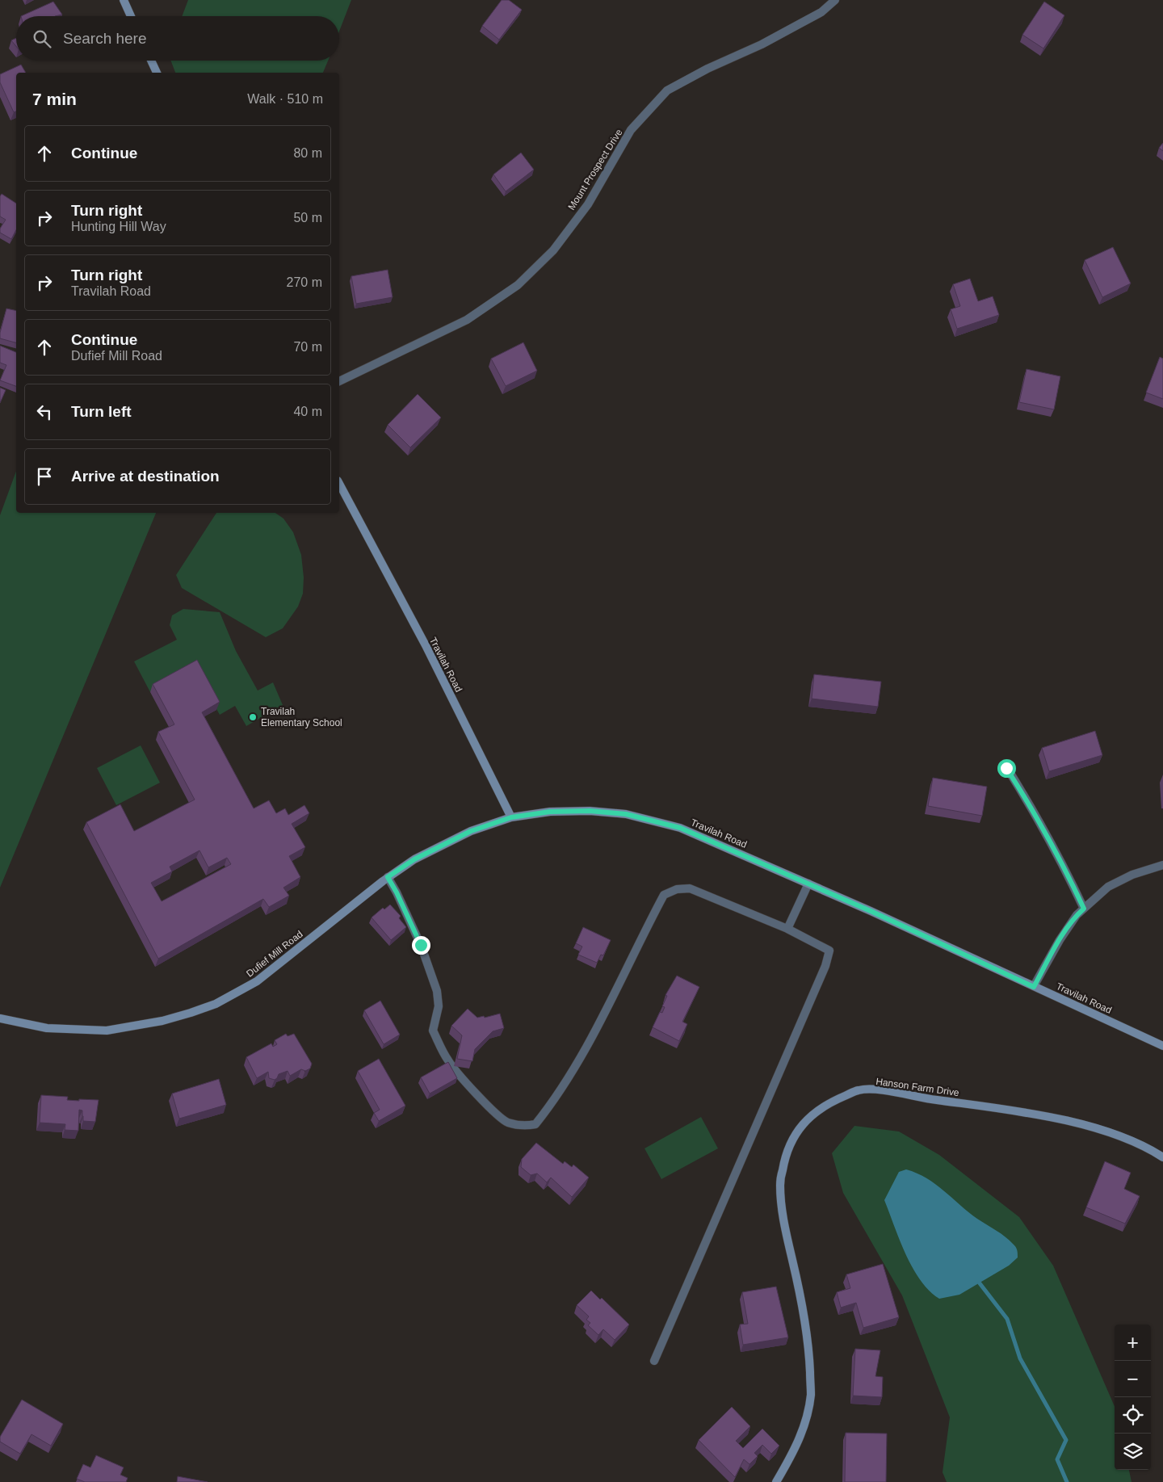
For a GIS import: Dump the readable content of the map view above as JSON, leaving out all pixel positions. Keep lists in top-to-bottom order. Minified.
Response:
{"streets":{"main road":["Travilah Road","Dufief Mill Road","Hanson Farm Drive"],"street":["Mount Prospect Drive"]},"crossings":[["Travilah Road","Dufief Mill Road"]],"places":["Travilah Elementary School"],"page":{"search":"Search here","heading":["7 min","Walk · 510 m"],"list":[["Continue","80 m"],["Turn right","Hunting Hill Way","50 m"],["Turn right","Travilah Road","270 m"],["Continue","Dufief Mill Road","70 m"],["Turn left","40 m"],"Arrive at destination"],"map_buttons":["+","−"]}}
